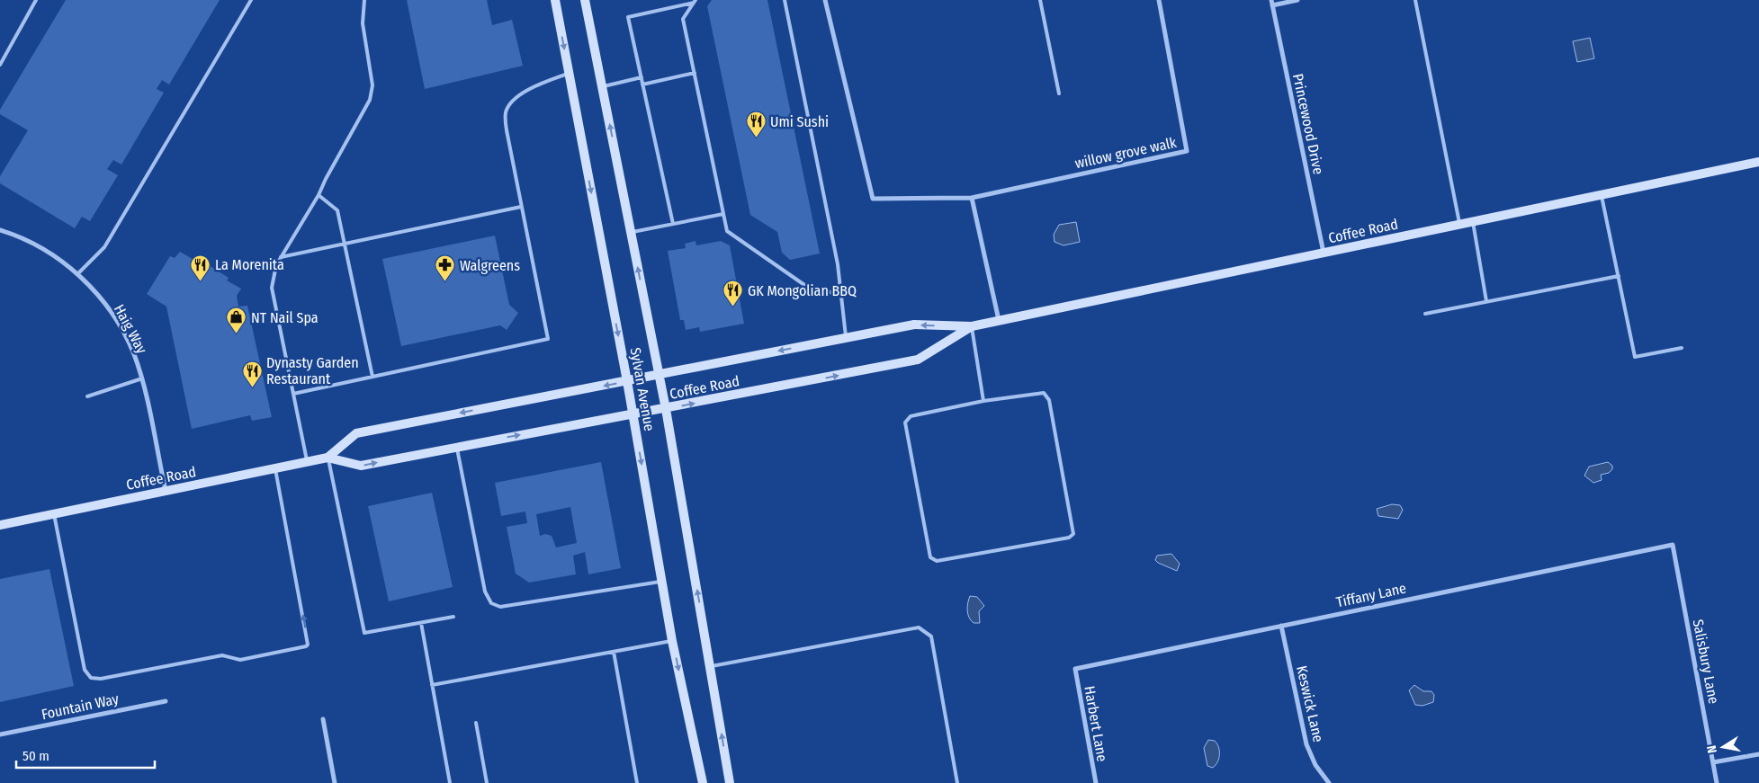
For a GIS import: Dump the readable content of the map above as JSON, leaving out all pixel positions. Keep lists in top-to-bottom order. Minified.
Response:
{"streets":{"main road":["Coffee Road","Sylvan Avenue"],"street":["Princewood Drive","willow grove walk","Haig Way","Tiffany Lane","Salisbury Lane","Keswick Lane","Fountain Way","Harbert Lane"]},"crossings":[["Princewood Drive","Coffee Road"],["Coffee Road","Haig Way"],["Coffee Road","Sylvan Avenue"],["Tiffany Lane","Salisbury Lane"],["Tiffany Lane","Keswick Lane"],["Tiffany Lane","Harbert Lane"]],"places":{"restaurant":["Umi Sushi","La Morenita","GK Mongolian BBQ","Dynasty Garden Restaurant"],"pharmacy":["Walgreens"],"shop":["NT Nail Spa"]},"scale_bar":"50 m","north":"left"}
